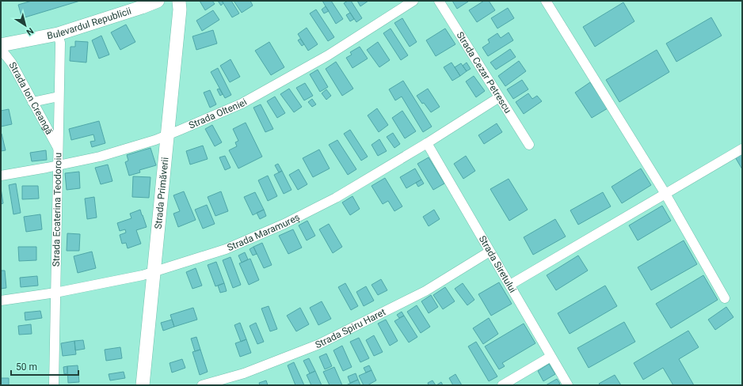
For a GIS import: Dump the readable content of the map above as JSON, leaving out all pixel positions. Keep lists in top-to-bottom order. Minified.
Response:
{"streets":{"main road":["Bulevardul Republicii","Strada Primăverii"],"street":["Strada Cezar Petrescu","Strada Ion Creangă","Strada Olteniei","Strada Ecaterina Teodoroiu","Strada Maramureș","Strada Siretului","Strada Spiru Haret"]},"crossings":[["Bulevardul Republicii","Strada Ecaterina Teodoroiu"],["Strada Cezar Petrescu","Strada Maramureș"],["Strada Ion Creangă","Strada Ecaterina Teodoroiu"],["Strada Olteniei","Strada Primăverii"],["Strada Olteniei","Strada Ecaterina Teodoroiu"],["Strada Primăverii","Strada Maramureș"],["Strada Ecaterina Teodoroiu","Strada Maramureș"],["Strada Maramureș","Strada Siretului"],["Strada Siretului","Strada Spiru Haret"]],"scale_bar":"50 m","north":"bottom right"}
